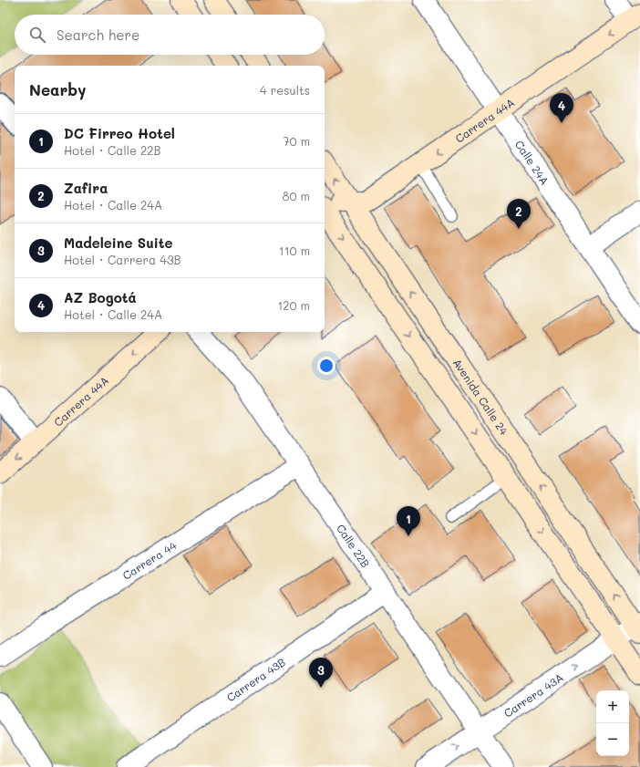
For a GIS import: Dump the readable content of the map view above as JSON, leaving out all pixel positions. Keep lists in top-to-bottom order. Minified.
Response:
{"streets":{"main road":["Carrera 44A","Avenida Calle 24"],"street":["Calle 24A","Calle 22B","Carrera 44","Carrera 43B","Carrera 43A"]},"crossings":[["Carrera 44A","Calle 24A"],["Carrera 44A","Avenida Calle 24"],["Avenida Calle 24","Carrera 43A"],["Calle 22B","Carrera 44"],["Calle 22B","Carrera 43B"],["Calle 22B","Carrera 43A"]],"one_way":["Carrera 44A","Carrera 43A"],"page":{"search":"Search here","heading":["Nearby","4 results"],"pins":["4","2","1","3"],"list":[{"mark":"1","name":"DC Firreo Hotel","note":"Hotel · Calle 22B","value":"70 m"},{"mark":"2","name":"Zafira","note":"Hotel · Calle 24A","value":"80 m"},{"mark":"3","name":"Madeleine Suite","note":"Hotel · Carrera 43B","value":"110 m"},{"mark":"4","name":"AZ Bogotá","note":"Hotel · Calle 24A","value":"120 m"}],"map_buttons":["+","−"]}}
